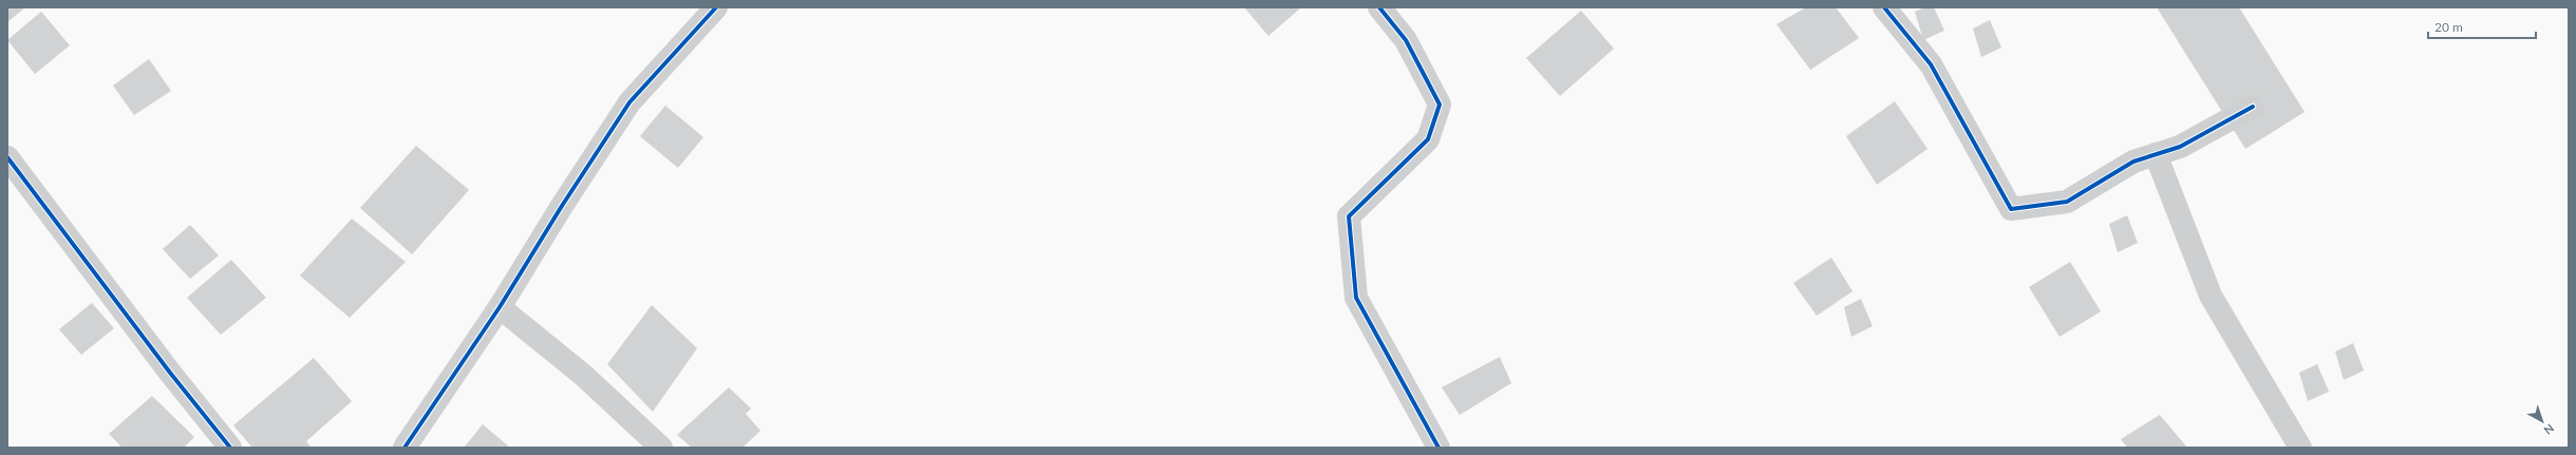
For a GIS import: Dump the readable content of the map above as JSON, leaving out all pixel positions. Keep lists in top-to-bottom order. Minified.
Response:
{"scale_bar":"20 m","north":"bottom right"}
